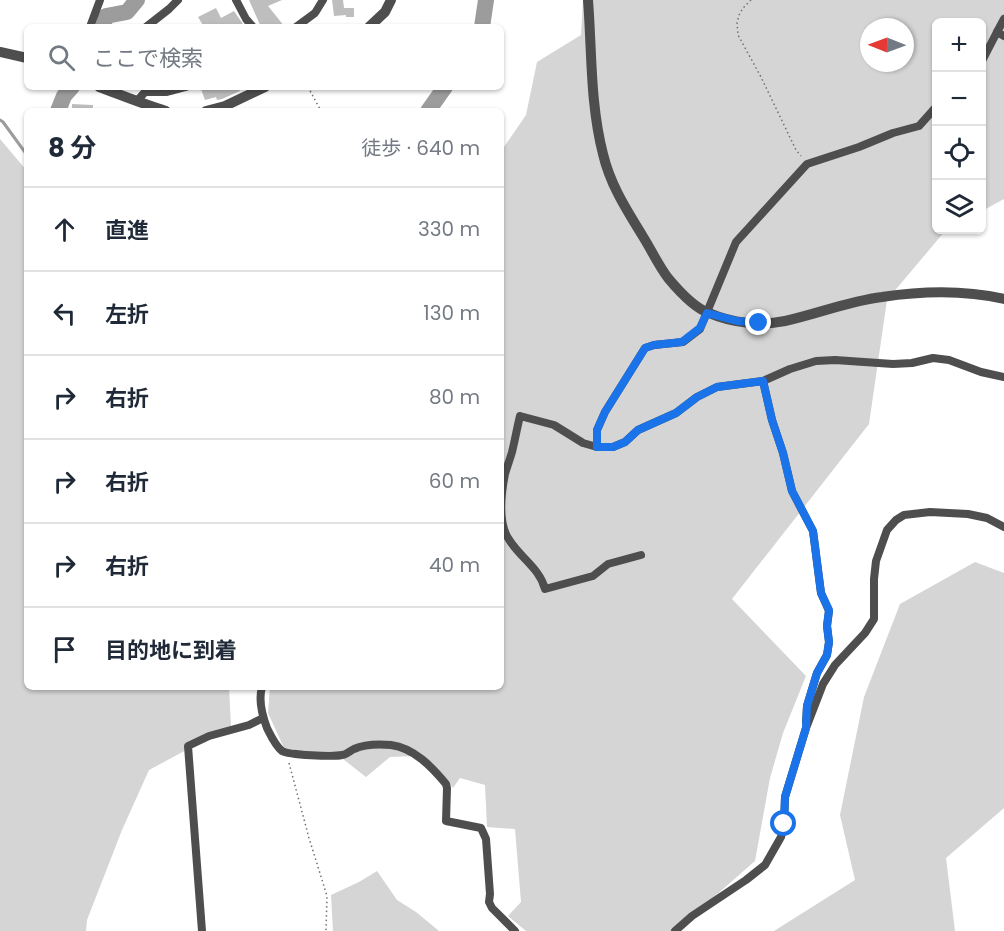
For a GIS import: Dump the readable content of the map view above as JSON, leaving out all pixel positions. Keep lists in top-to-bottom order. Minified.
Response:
{"north":"left","page":{"map_buttons":["+","−"],"search":"ここで検索","heading":["8 分","徒歩 · 640 m"],"list":[["直進","330 m"],["左折","130 m"],["右折","80 m"],["右折","60 m"],["右折","40 m"],"目的地に到着"]}}
